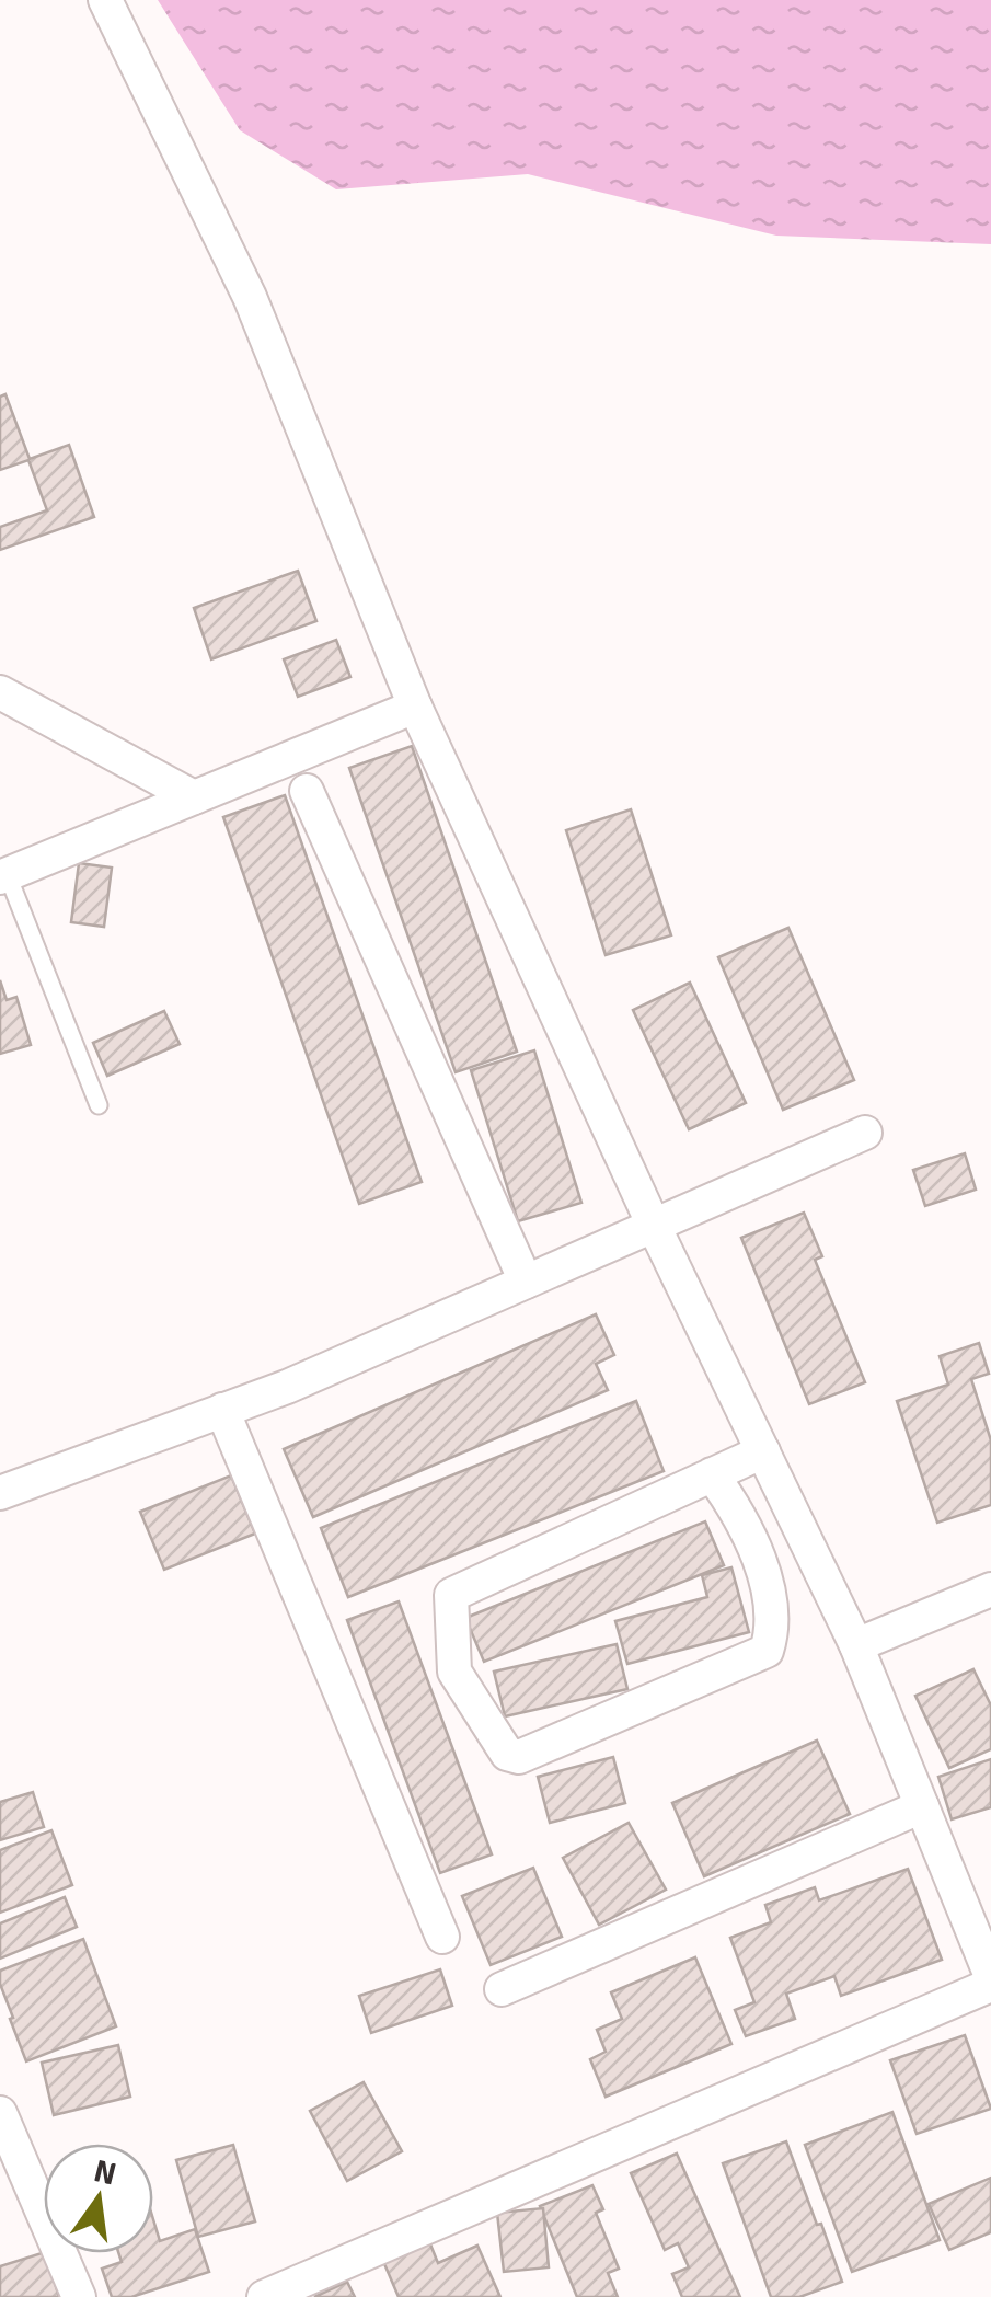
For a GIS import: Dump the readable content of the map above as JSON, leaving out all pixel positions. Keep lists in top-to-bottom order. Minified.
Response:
{"north":"top"}
